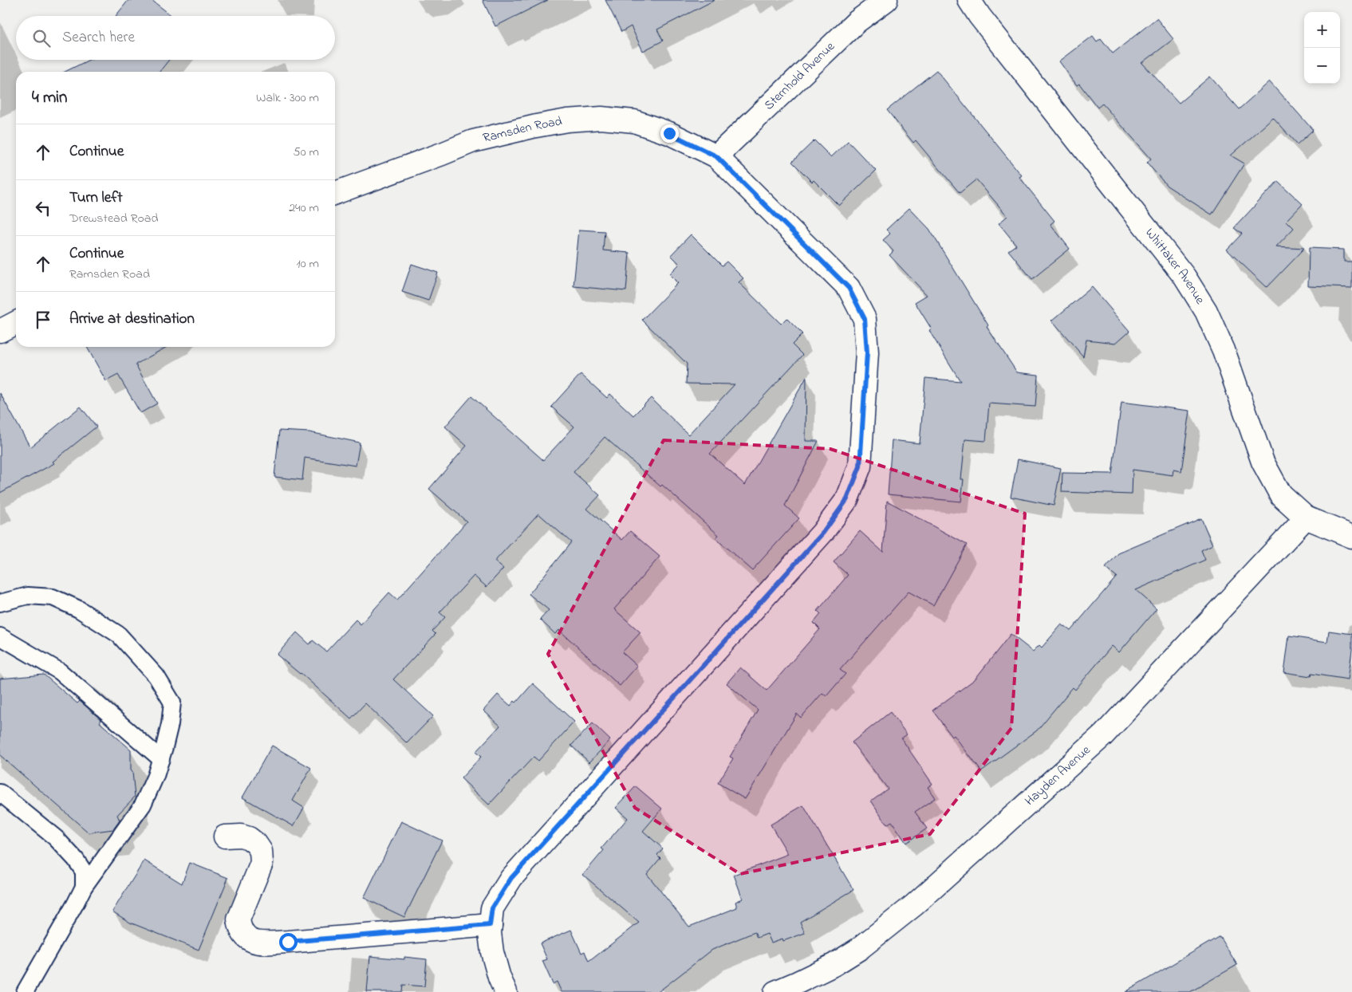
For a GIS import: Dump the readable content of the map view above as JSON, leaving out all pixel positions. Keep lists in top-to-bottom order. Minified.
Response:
{"streets":{"street":["Sternhold Avenue","Ramsden Road","Whittaker Avenue","Hayden Avenue"]},"crossings":[["Sternhold Avenue","Ramsden Road"],["Whittaker Avenue","Hayden Avenue"]],"page":{"map_buttons":["+","−"],"search":"Search here","heading":["4 min","Walk · 300 m"],"list":[["Continue","50 m"],["Turn left","Drewstead Road","240 m"],["Continue","Ramsden Road","10 m"],"Arrive at destination"]}}
